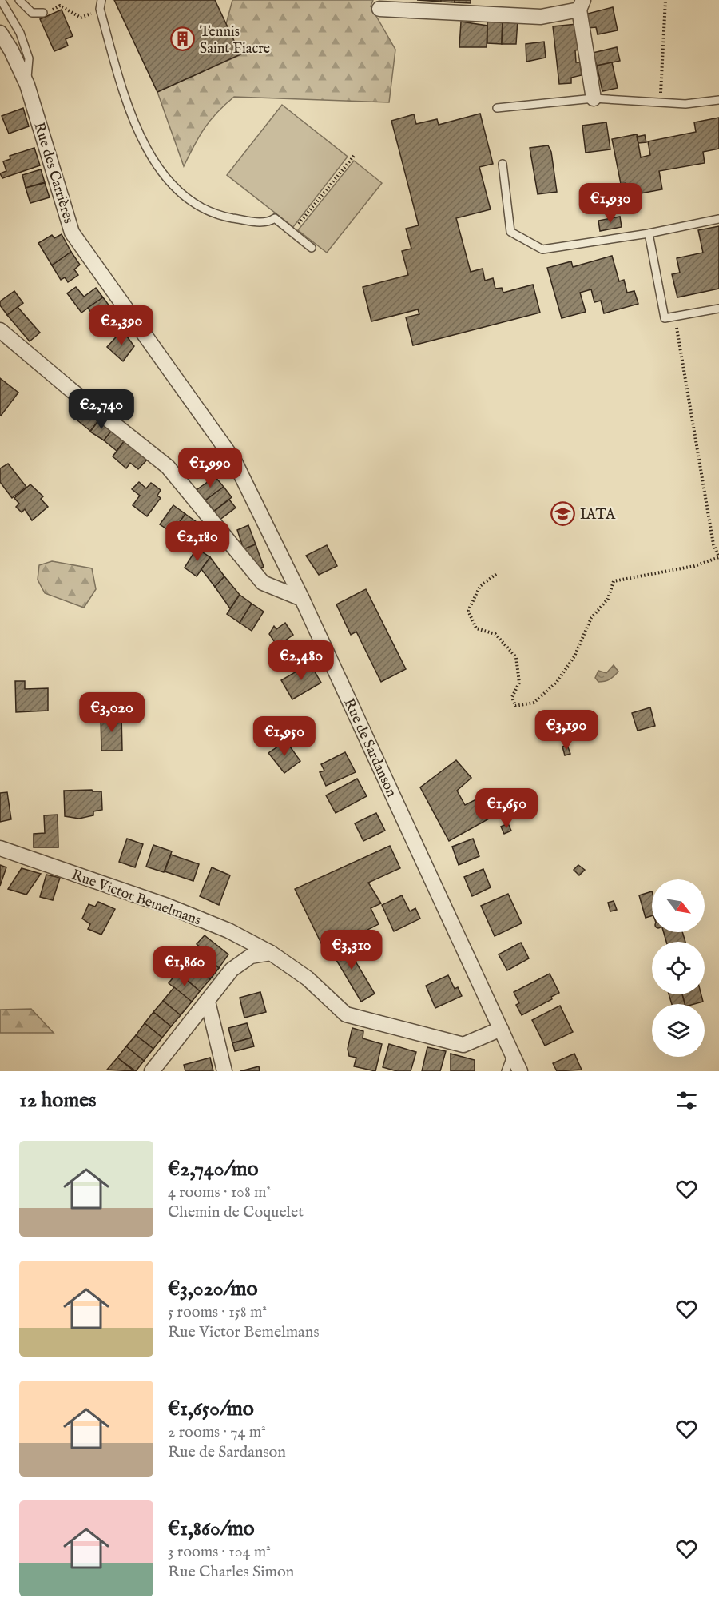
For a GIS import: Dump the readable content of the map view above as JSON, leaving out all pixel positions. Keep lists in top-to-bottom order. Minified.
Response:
{"streets":{"street":["Rue des Carrières","Rue de Sardanson","Rue Victor Bemelmans"]},"crossings":[["Rue des Carrières","Rue de Sardanson"],["Rue de Sardanson","Rue Victor Bemelmans"]],"places":{"building":["Tennis Saint Fiacre"],"school or university":["IATA"]},"north":"bottom right","page":{"price":["€1,930","€2,390","€2,740","€1,990","€2,180","€2,480","€3,020","€3,190","€1,950","€1,650","€3,310","€1,860"],"heading":"12 homes","list":[{"name":"€2,740/mo","note":"4 rooms · 108 m² · Chemin de Coquelet"},{"name":"€3,020/mo","note":"5 rooms · 158 m² · Rue Victor Bemelmans"},{"name":"€1,650/mo","note":"2 rooms · 74 m² · Rue de Sardanson"},{"name":"€1,860/mo","note":"3 rooms · 104 m² · Rue Charles Simon"}]}}
